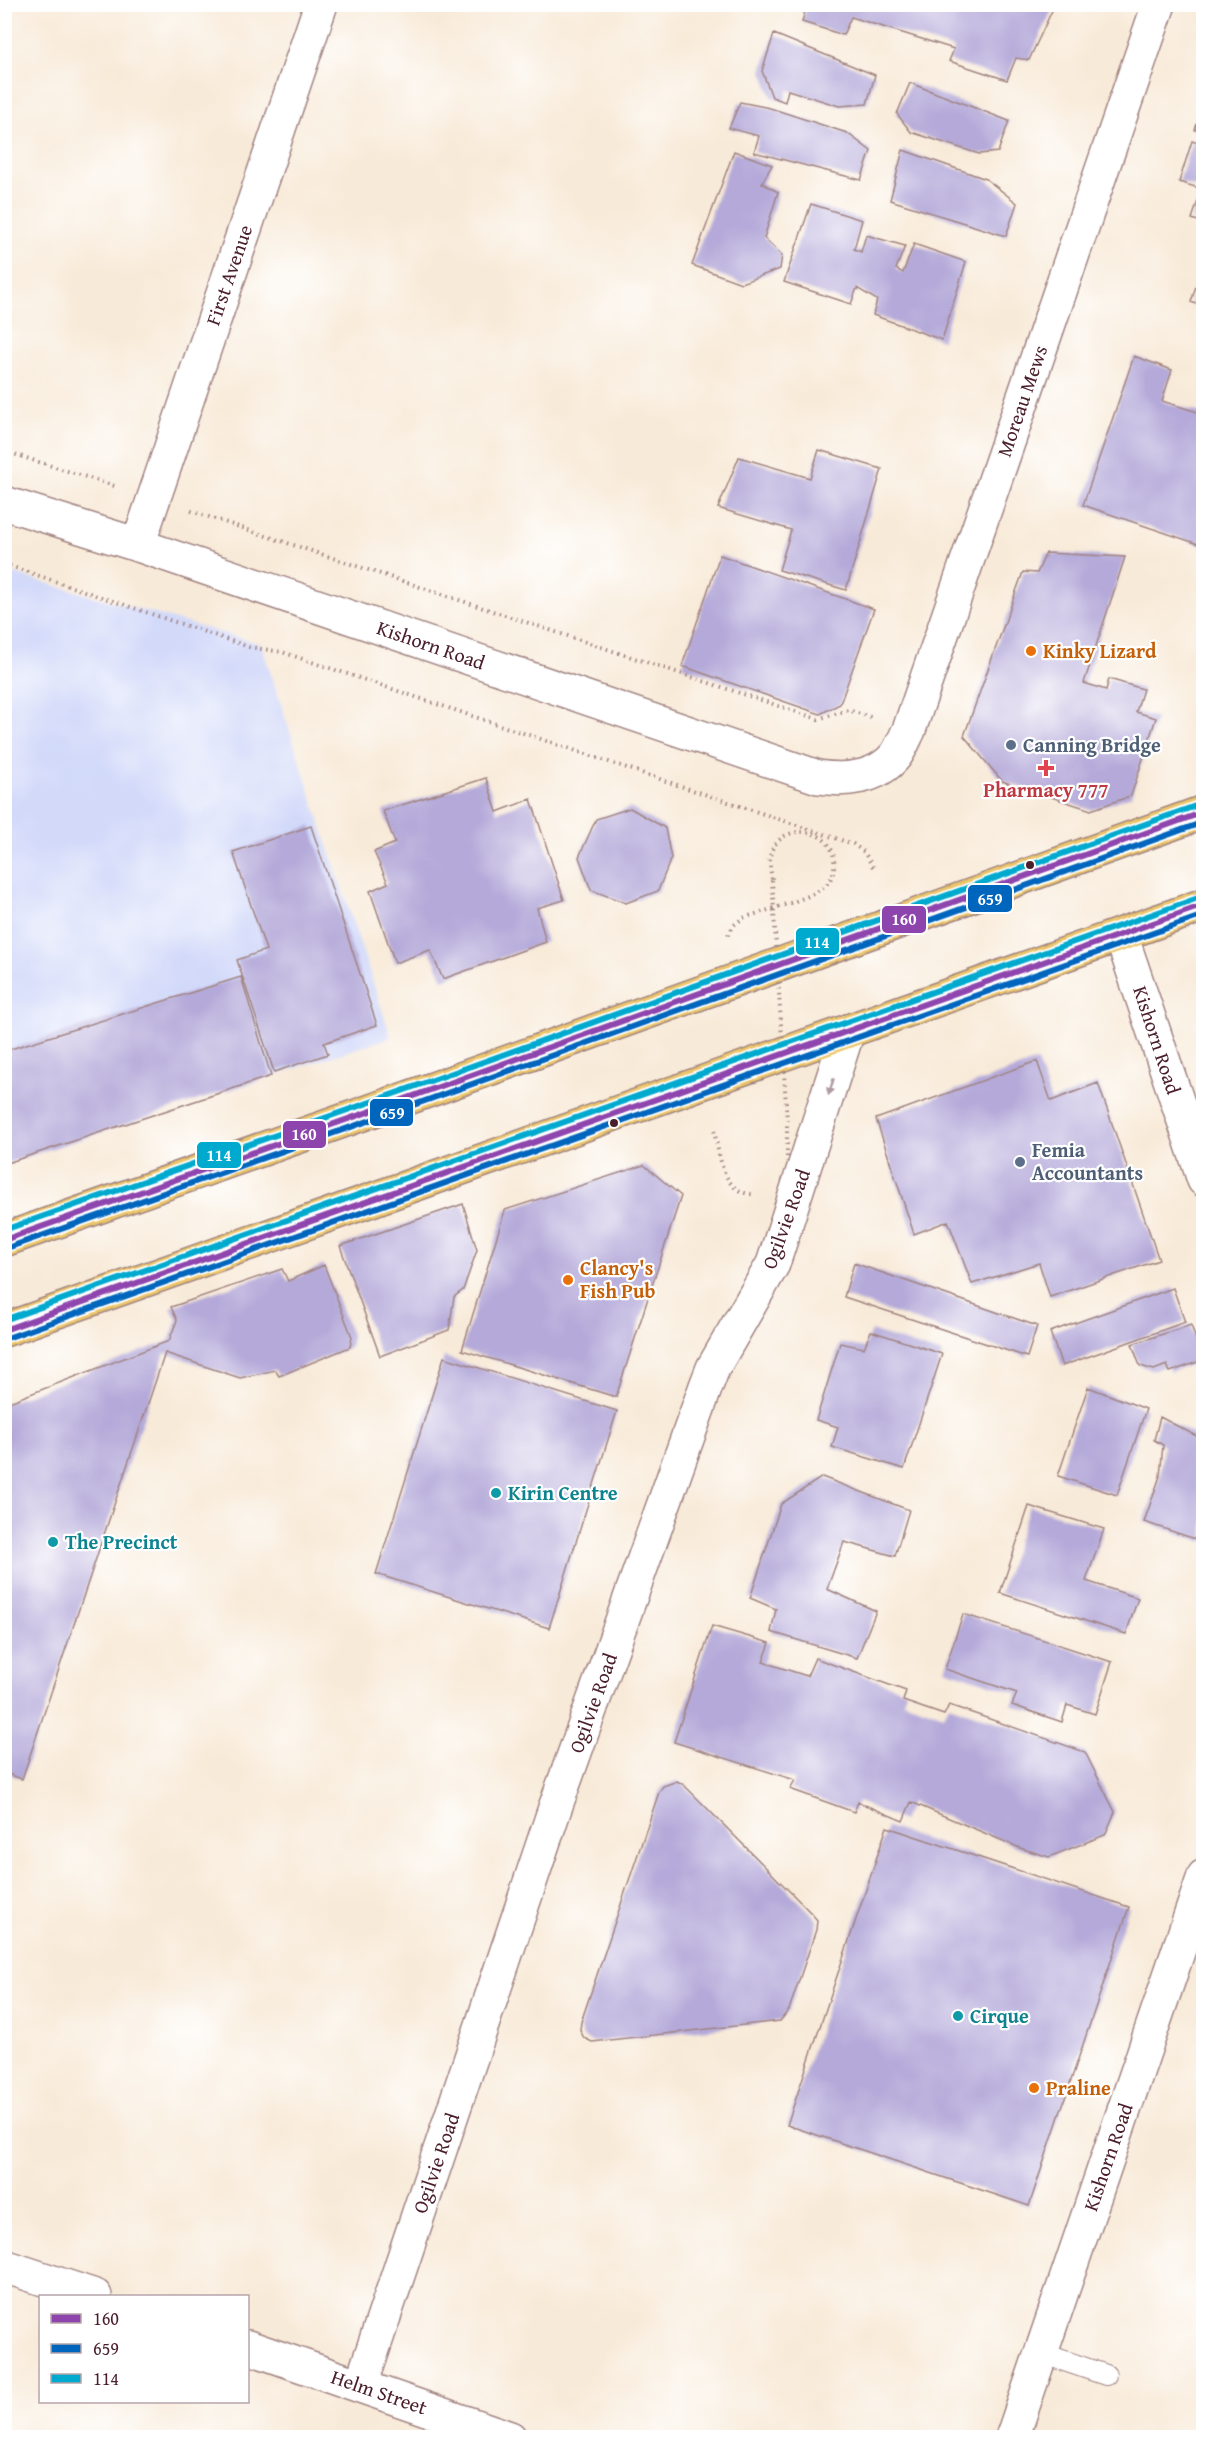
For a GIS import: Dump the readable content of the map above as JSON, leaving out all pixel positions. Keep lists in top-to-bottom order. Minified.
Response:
{"streets":{"street":["First Avenue","Moreau Mews","Kishorn Road","Ogilvie Road","Helm Street"]},"crossings":[["First Avenue","Kishorn Road"],["Moreau Mews","Kishorn Road"],["Ogilvie Road","Helm Street"]],"one_way":["Ogilvie Road"],"places":{"other":["Kinky Lizard","Canning Bridge","Femia Accountants","Clancy's Fish Pub","Kirin Centre","The Precinct","Cirque","Praline"],"health":["Pharmacy 777"]},"lines":["transit line 114","transit line 160","transit line 659"],"legend":["160","659","114"]}
